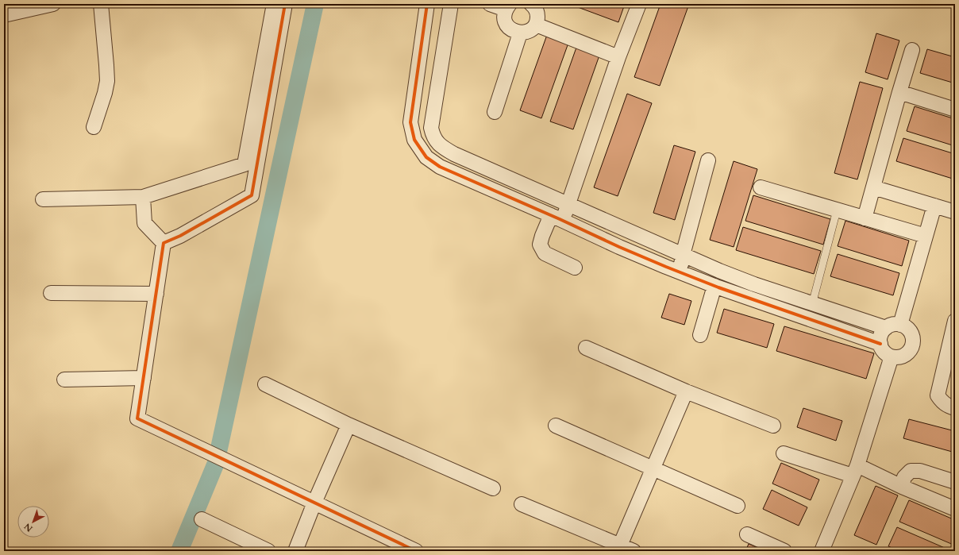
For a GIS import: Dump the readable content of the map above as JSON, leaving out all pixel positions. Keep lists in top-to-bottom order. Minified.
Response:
{"north":"bottom left"}
